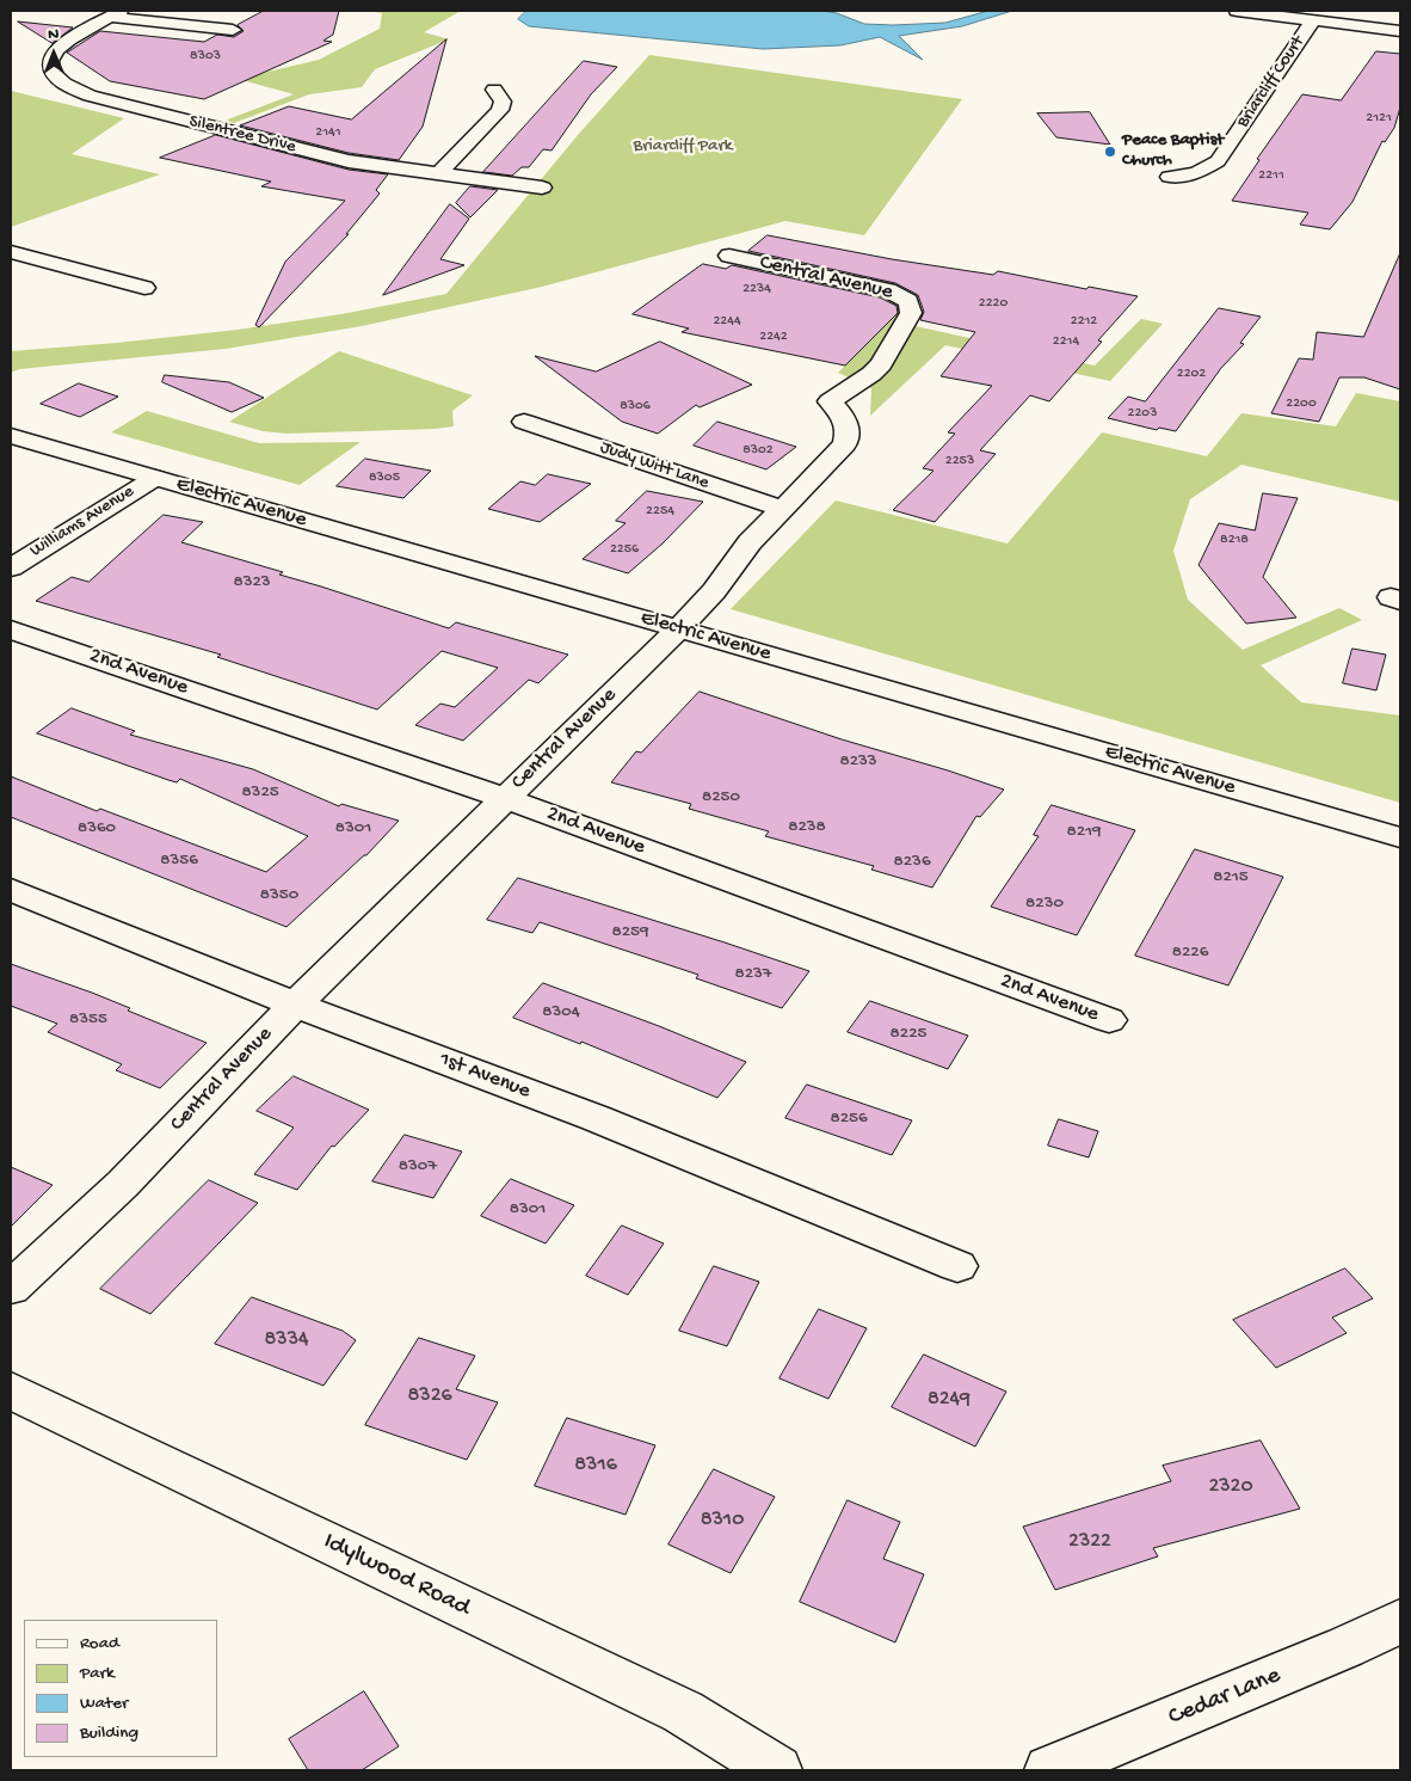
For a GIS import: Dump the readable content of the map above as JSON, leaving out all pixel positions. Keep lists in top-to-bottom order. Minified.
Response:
{"streets":{"street":["Briarcliff Court","Silentree Drive","Central Avenue","Judy Witt Lane","Electric Avenue","Williams Avenue","2nd Avenue","1st Avenue","Idylwood Road","Cedar Lane"]},"crossings":[["Central Avenue","Judy Witt Lane"],["Central Avenue","Electric Avenue"],["Central Avenue","2nd Avenue"],["Central Avenue","1st Avenue"],["Electric Avenue","Williams Avenue"]],"parks":["Briarcliff Park"],"places":["Peace Baptist Church"],"house_numbers":["8303","2121","2141","2211","2234","2220","2244","2212","2242","2214","2202","2200","8306","2203","8302","2253","8305","2254","8218","2256","8323","8233","8325","8250","8238","8360","8301","8219","8356","8236","8215","8350","8230","8259","8226","8237","8304","8355","8225","8256","8307","8301","8334","8326","8249","8316","2320","8310","2322"],"legend":["Road","Park","Water","Building"],"north":"top"}
